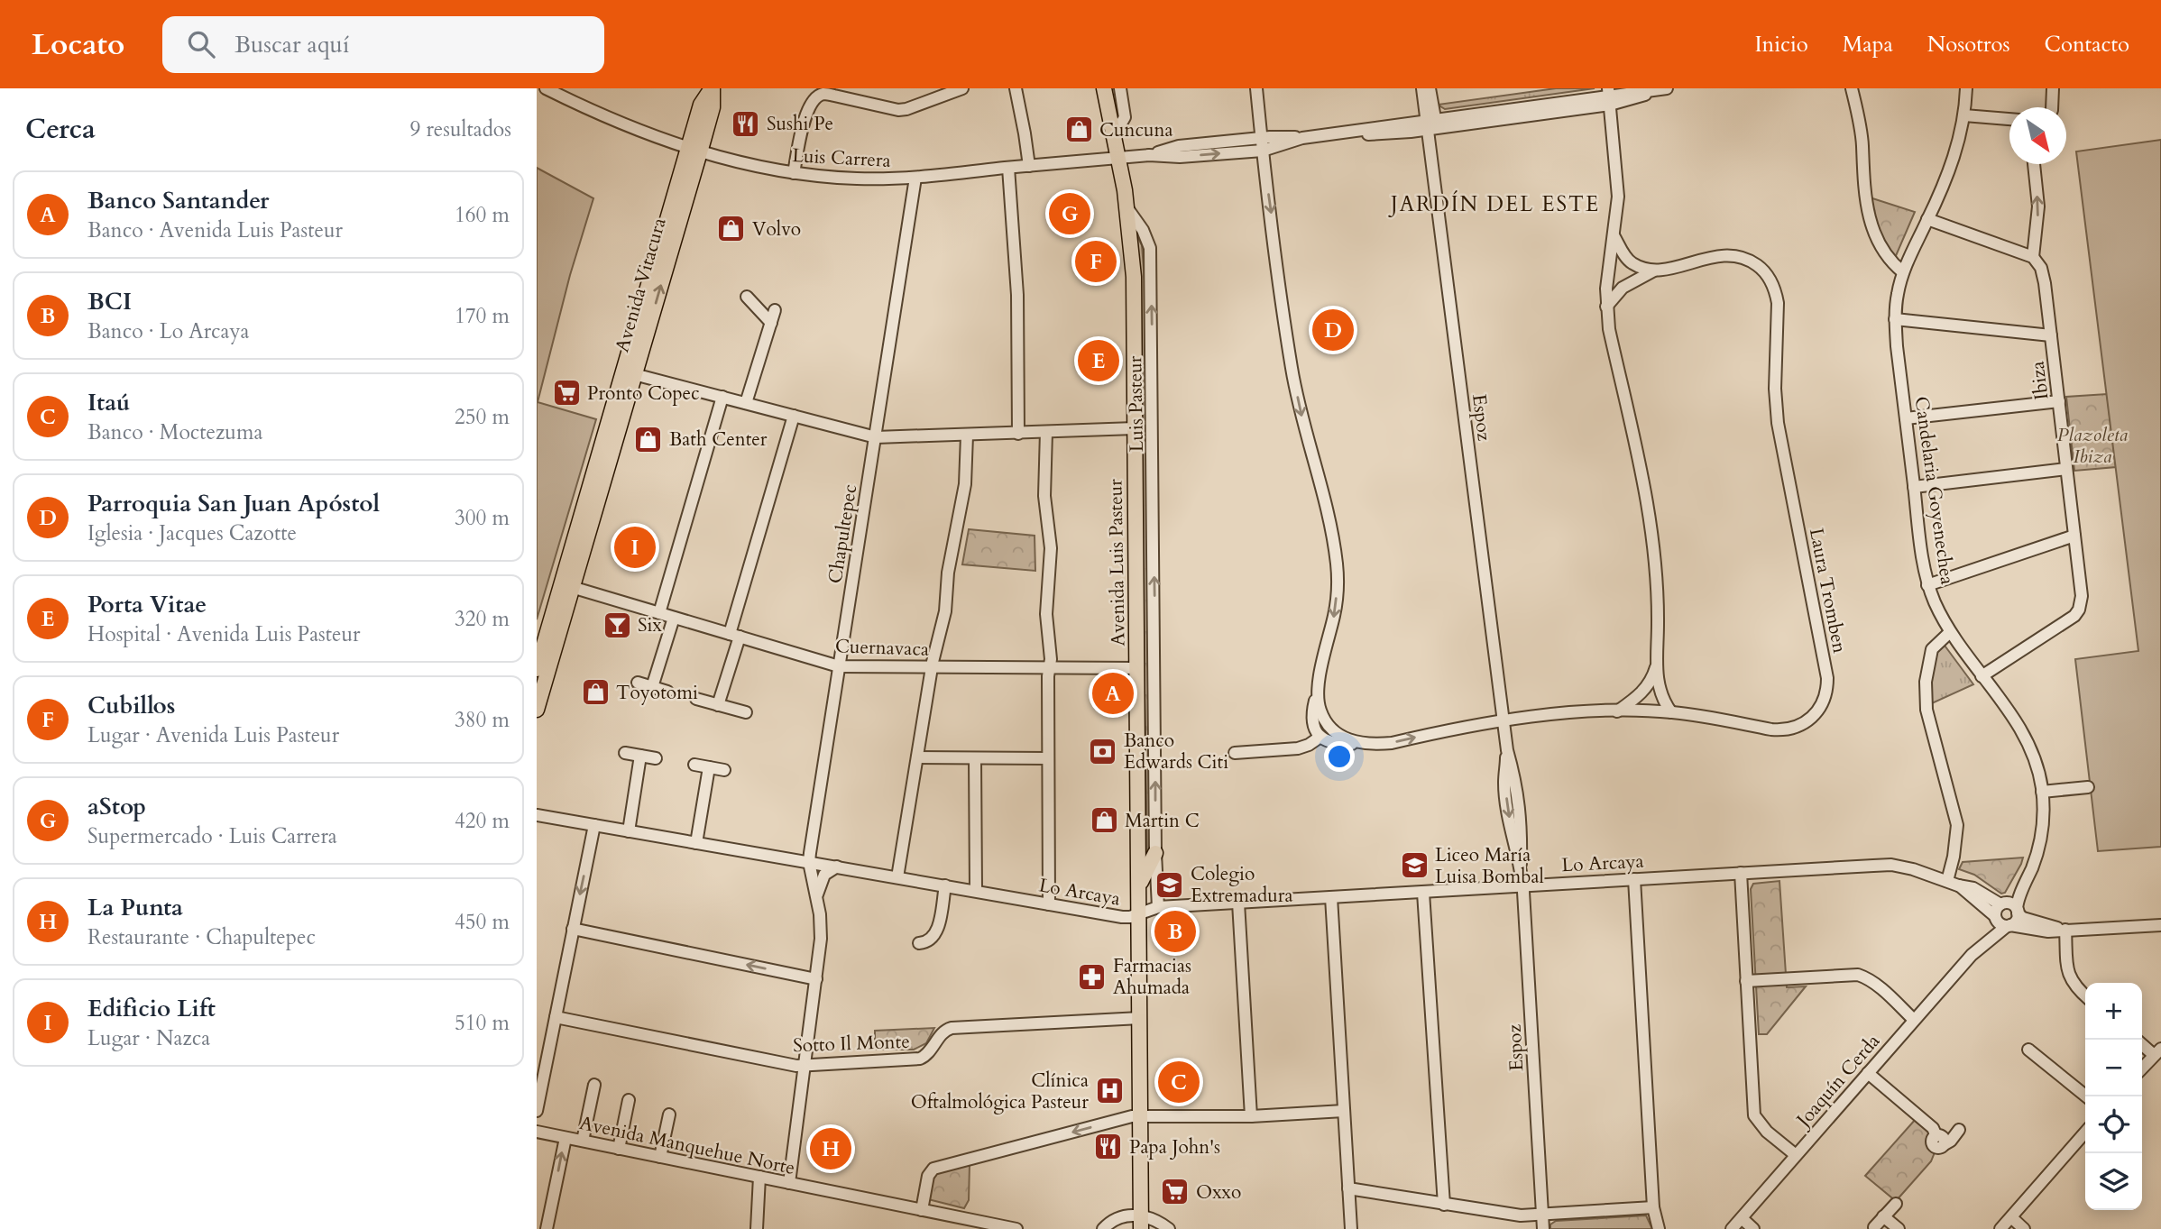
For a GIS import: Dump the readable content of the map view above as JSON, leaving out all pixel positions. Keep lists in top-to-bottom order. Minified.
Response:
{"streets":{"main road":["Avenida Vitacura","Avenida Luis Pasteur"],"street":["Luis Carrera","Ibiza","Luis Pasteur","Espoz","Candelaria Goyenechea","Chapultepec","Laura Tromben","Cuernavaca","Lo Arcaya","Sotto Il Monte","Joaquín Cerda","Avenida Manquehue Norte"]},"crossings":[["Luis Carrera","Avenida Vitacura"],["Luis Carrera","Espoz"],["Luis Carrera","Chapultepec"],["Luis Carrera","Avenida Luis Pasteur"],["Avenida Vitacura","Cuernavaca"],["Ibiza","Candelaria Goyenechea"],["Luis Pasteur","Avenida Luis Pasteur"],["Luis Pasteur","Lo Arcaya"],["Espoz","Laura Tromben"],["Espoz","Lo Arcaya"],["Candelaria Goyenechea","Lo Arcaya"],["Candelaria Goyenechea","Joaquín Cerda"],["Chapultepec","Cuernavaca"],["Chapultepec","Lo Arcaya"],["Chapultepec","Sotto Il Monte"],["Chapultepec","Avenida Manquehue Norte"],["Avenida Luis Pasteur","Cuernavaca"],["Avenida Luis Pasteur","Lo Arcaya"],["Avenida Luis Pasteur","Sotto Il Monte"],["Lo Arcaya","Joaquín Cerda"]],"one_way":["Luis Pasteur"],"districts":["JARDÍN DEL ESTE"],"parks":["Plazoleta Ibiza"],"places":{"restaurant":["Sushi Pe","Papa John's"],"shop":["Cuncuna","Volvo","Bath Center","Toyotomi","Martin C"],"supermarket":["Pronto Copec","Oxxo"],"bar":["Six"],"bank":["Banco Edwards Citi"],"school or university":["Liceo María Luisa Bombal","Colegio Extremadura"],"pharmacy":["Farmacias Ahumada"],"hospital":["Clínica Oftalmológica Pasteur"]},"north":"bottom right","page":{"header":"Locato","search":"Buscar aquí","nav":["Inicio","Mapa","Nosotros","Contacto"],"heading":["Cerca","9 resultados"],"list":[{"mark":"A","name":"Banco Santander","note":"Banco · Avenida Luis Pasteur","value":"160 m"},{"mark":"B","name":"BCI","note":"Banco · Lo Arcaya","value":"170 m"},{"mark":"C","name":"Itaú","note":"Banco · Moctezuma","value":"250 m"},{"mark":"D","name":"Parroquia San Juan Apóstol","note":"Iglesia · Jacques Cazotte","value":"300 m"},{"mark":"E","name":"Porta Vitae","note":"Hospital · Avenida Luis Pasteur","value":"320 m"},{"mark":"F","name":"Cubillos","note":"Lugar · Avenida Luis Pasteur","value":"380 m"},{"mark":"G","name":"aStop","note":"Supermercado · Luis Carrera","value":"420 m"},{"mark":"H","name":"La Punta","note":"Restaurante · Chapultepec","value":"450 m"},{"mark":"I","name":"Edificio Lift","note":"Lugar · Nazca","value":"510 m"}],"pins":["G","F","D","E","I","A","B","C","H"],"map_buttons":["+","−"]}}
